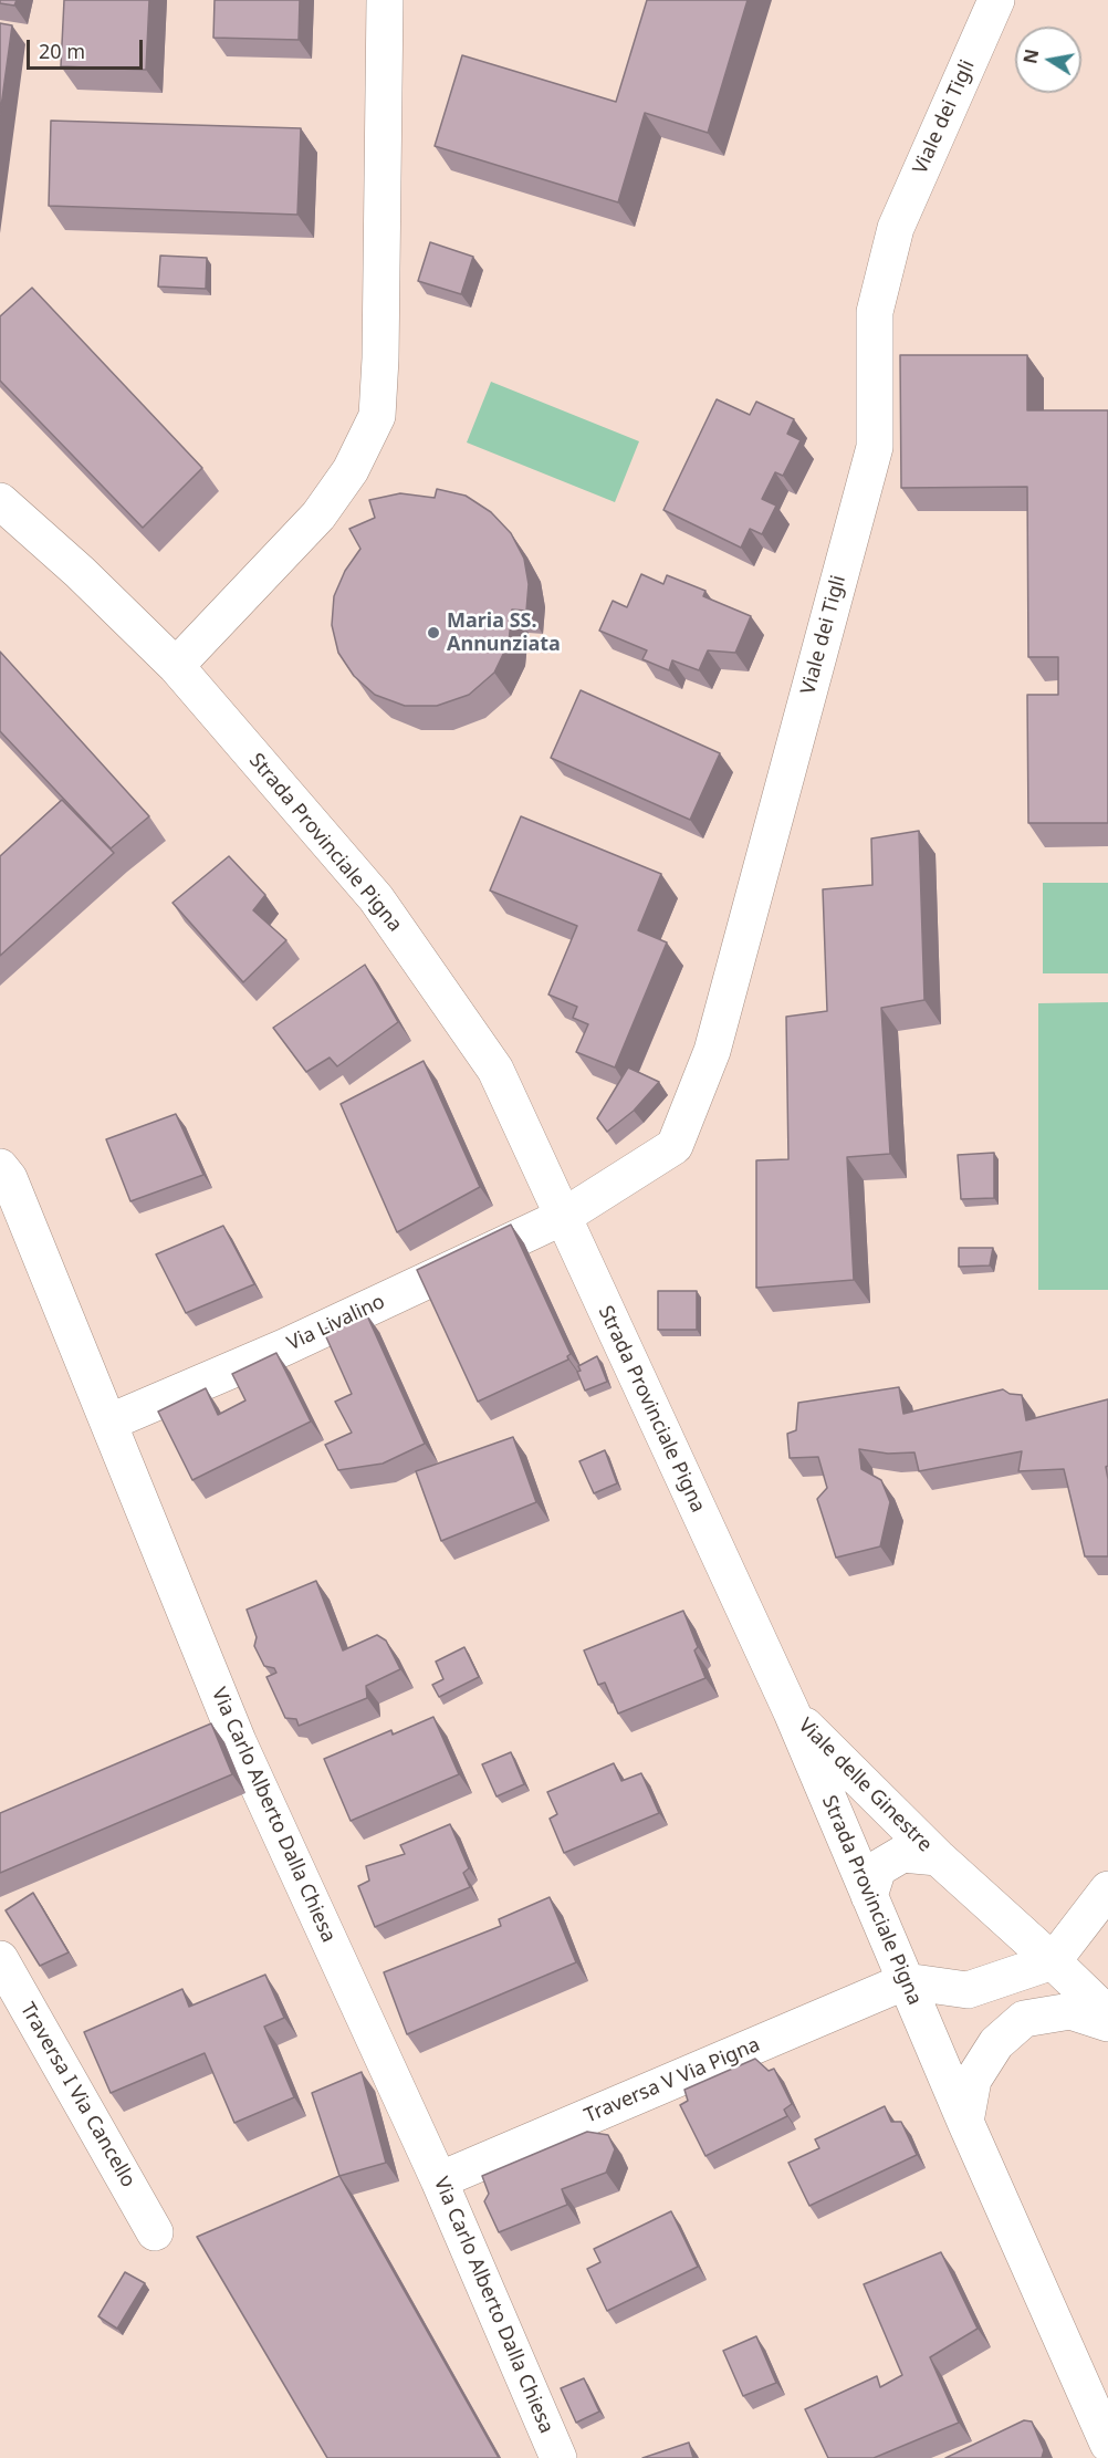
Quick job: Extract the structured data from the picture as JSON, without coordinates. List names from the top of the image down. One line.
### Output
{"streets":{"street":["Viale dei Tigli","Strada Provinciale Pigna","Via Livalino","Viale delle Ginestre","Via Carlo Alberto Dalla Chiesa","Traversa V Via Pigna","Traversa I Via Cancello"]},"crossings":[["Viale dei Tigli","Strada Provinciale Pigna"],["Viale dei Tigli","Via Livalino"],["Strada Provinciale Pigna","Via Livalino"],["Strada Provinciale Pigna","Viale delle Ginestre"],["Strada Provinciale Pigna","Traversa V Via Pigna"],["Via Livalino","Via Carlo Alberto Dalla Chiesa"],["Via Carlo Alberto Dalla Chiesa","Traversa V Via Pigna"]],"places":["Maria SS. Annunziata"],"scale_bar":"20 m","north":"left"}
